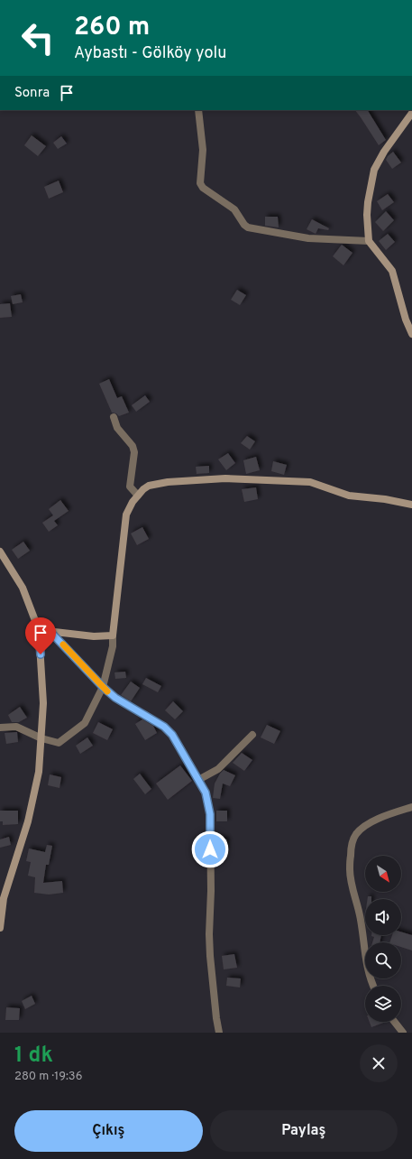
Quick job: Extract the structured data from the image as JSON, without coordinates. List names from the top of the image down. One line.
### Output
{"north":"bottom right","page":{"turn":["260 m","Aybastı - Gölköy yolu"],"then":"Sonra","heading":["1 dk","280 m · 19:36"],"buttons":["Çıkış","Paylaş"]}}
